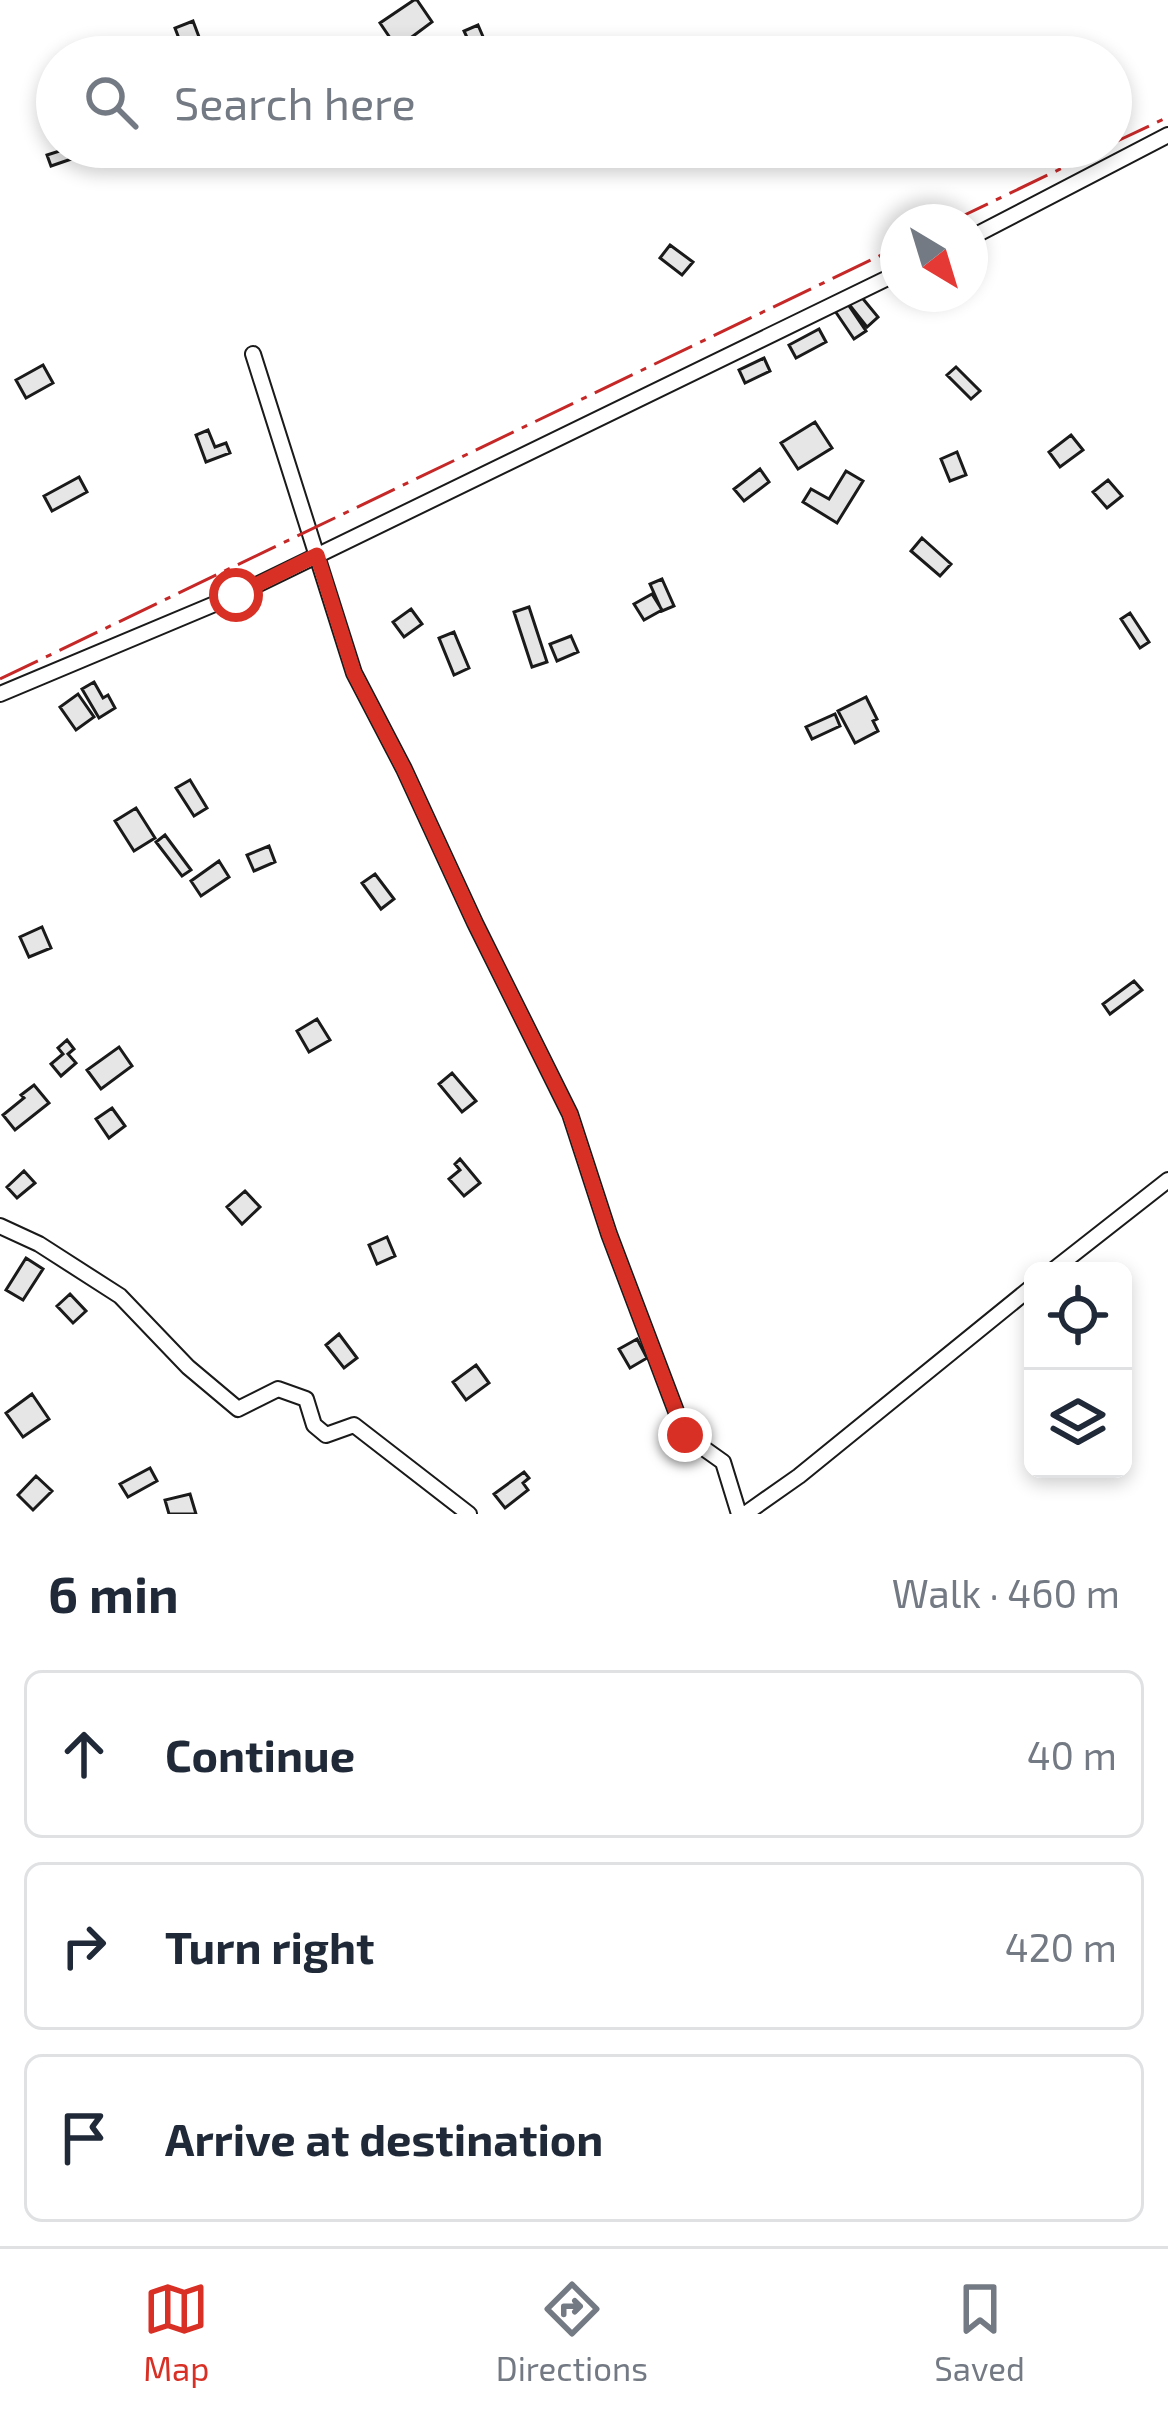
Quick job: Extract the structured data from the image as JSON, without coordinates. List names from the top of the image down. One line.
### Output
{"north":"bottom right","page":{"search":"Search here","heading":["6 min","Walk · 460 m"],"list":[["Continue","40 m"],["Turn right","420 m"],"Arrive at destination"],"nav":["Map","Directions","Saved"]}}
